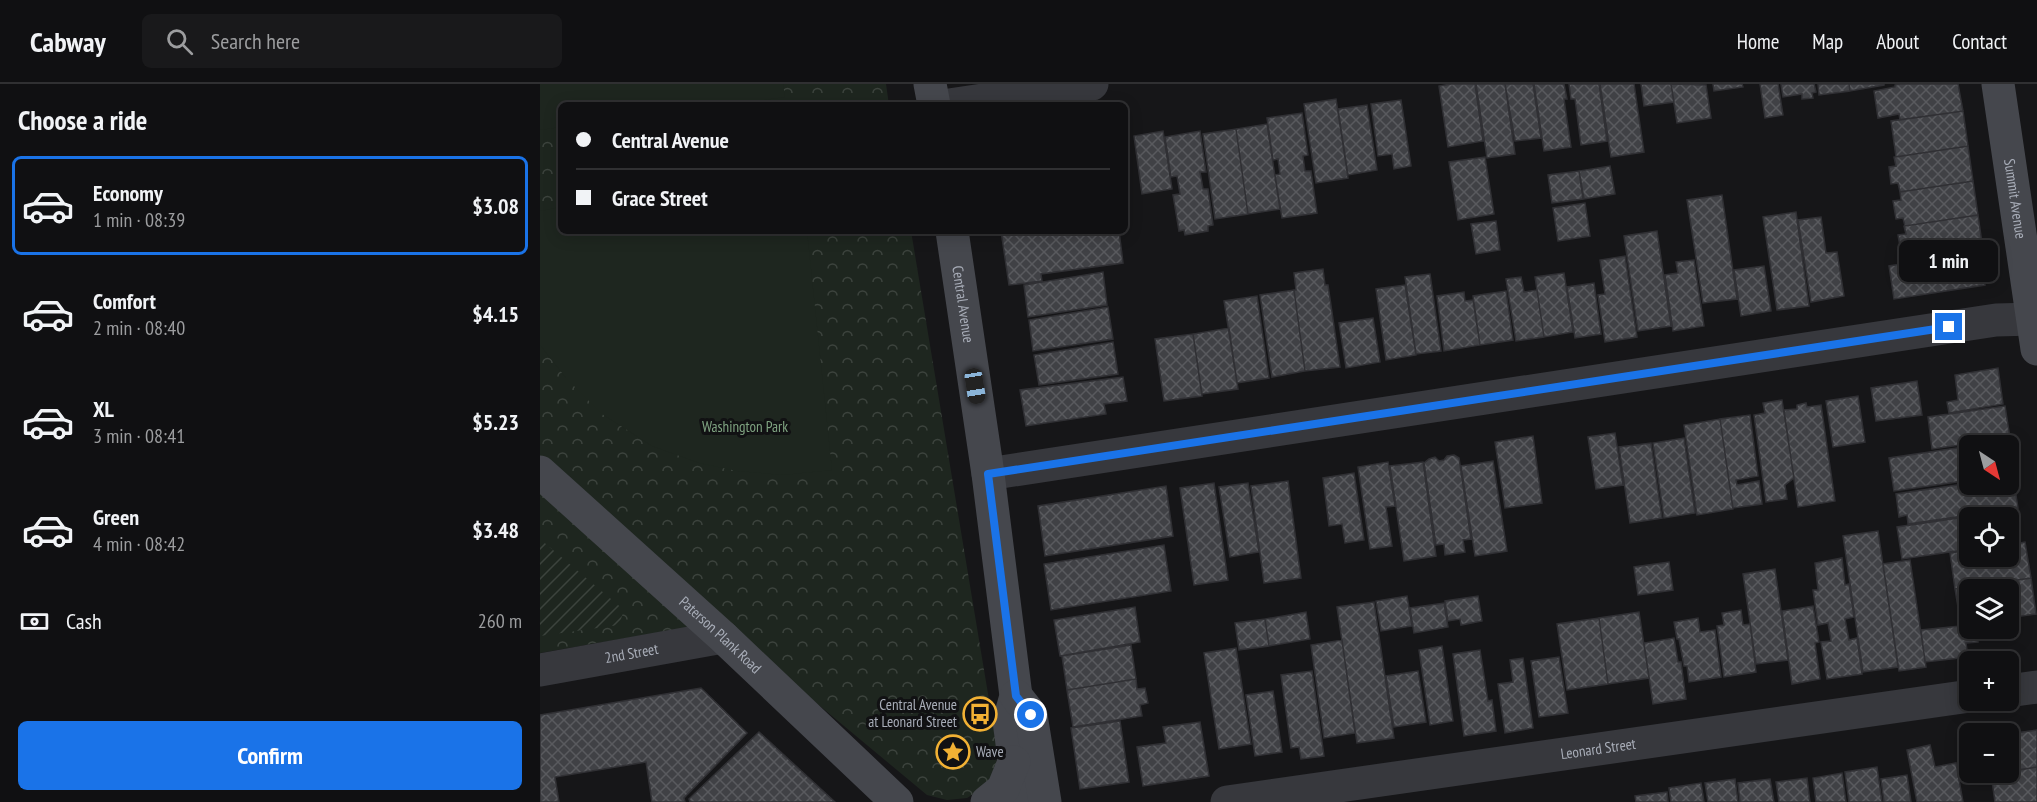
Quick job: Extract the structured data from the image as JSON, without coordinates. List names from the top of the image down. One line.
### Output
{"streets":{"main road":["Summit Avenue","Central Avenue","Paterson Plank Road"],"street":["2nd Street","Leonard Street"]},"crossings":[["Paterson Plank Road","2nd Street"]],"parks":["Washington Park"],"places":{"bus stop":["Central Avenue at Leonard Street"],"place":["Wave"]},"north":"bottom right","page":{"header":"Cabway","search":"Search here","nav":["Home","Map","About","Contact"],"heading":"Choose a ride","banner":["Central Avenue","Grace Street"],"list":[{"name":"Economy","note":"1 min · 08:39","value":"$3.08"},{"name":"Comfort","note":"2 min · 08:40","value":"$4.15"},{"name":"XL","note":"3 min · 08:41","value":"$5.23"},{"name":"Green","note":"4 min · 08:42","value":"$3.48"}],"bubble":"1 min","map_buttons":["+","−"],"pay":["Cash","260 m"],"buttons":"Confirm"}}
